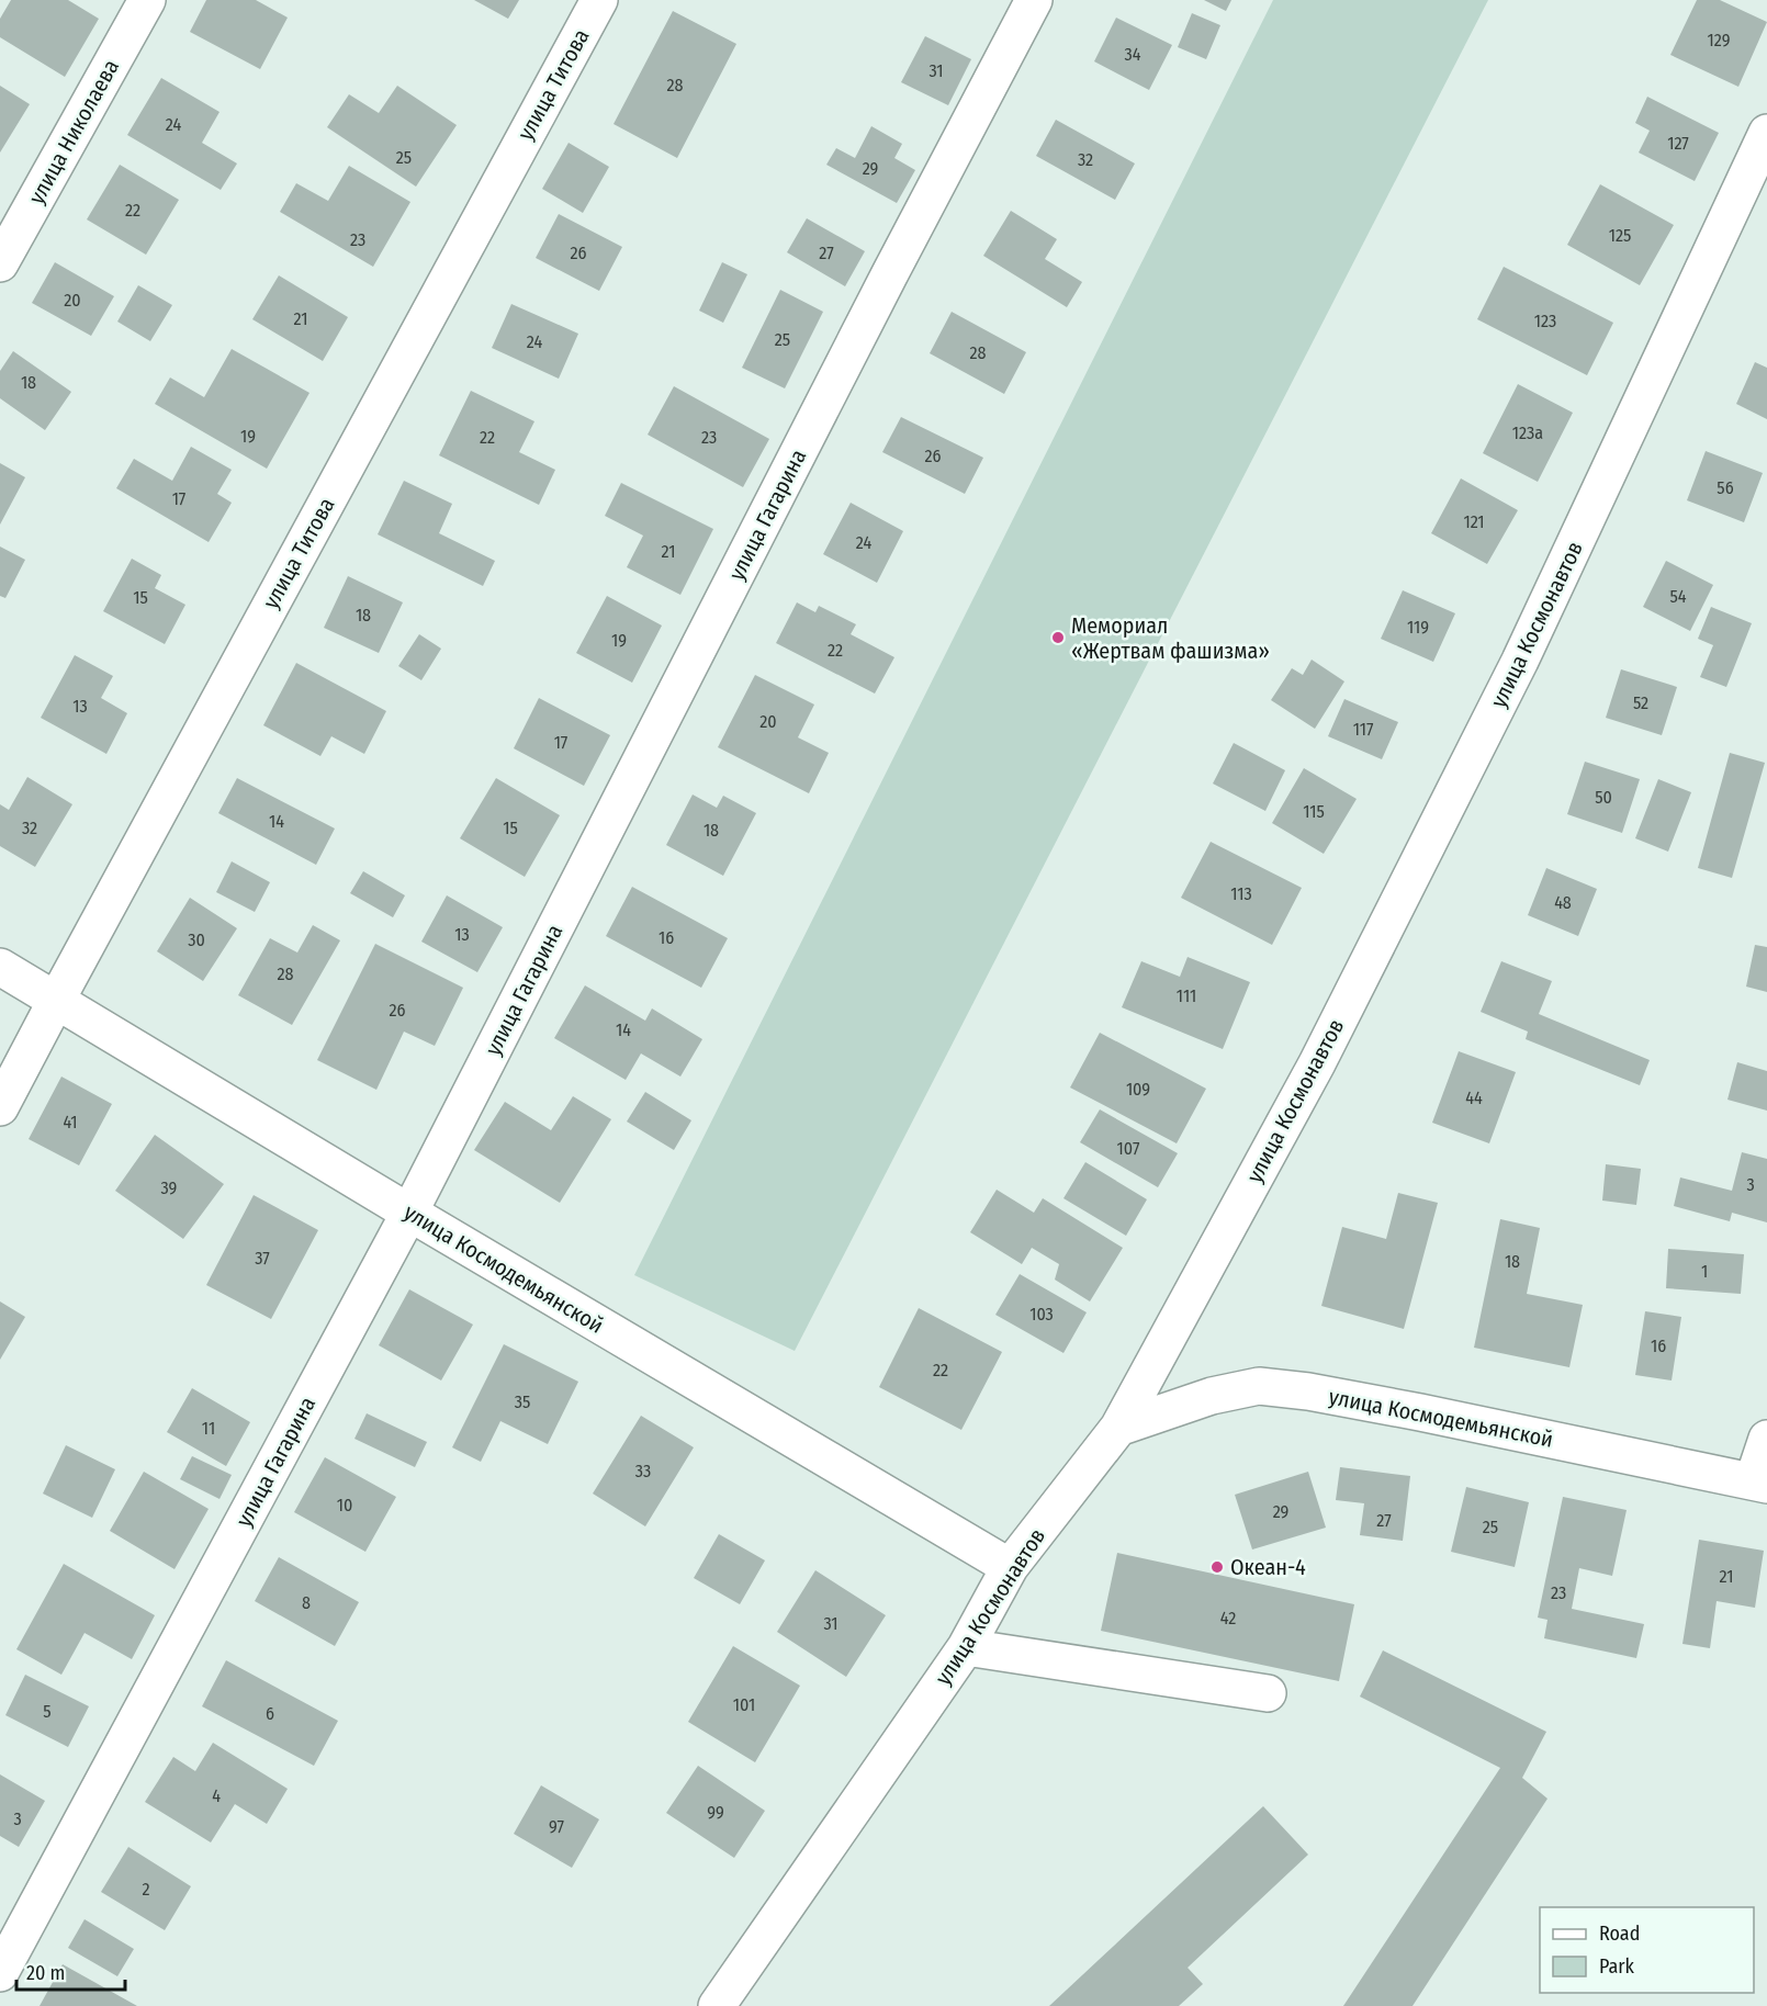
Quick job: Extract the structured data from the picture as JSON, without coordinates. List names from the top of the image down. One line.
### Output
{"streets":{"street":["улица Титова","улица Николаева","улица Гагарина","улица Космонавтов","улица Космодемьянской"]},"crossings":[["улица Титова","улица Космодемьянской"],["улица Гагарина","улица Космодемьянской"],["улица Космонавтов","улица Космодемьянской"]],"places":["Мемориал «Жертвам фашизма»","Океан-4"],"house_numbers":["129","34","31","28","24","127","25","32","29","22","125","23","26","27","20","21","123","25","24","28","18","123a","19","22","23","26","56","17","121","24","21","54","15","18","119","19","22","52","13","20","117","17","50","115","14","32","15","18","113","48","13","16","30","28","111","26","14","109","44","41","107","3","39","37","18","1","103","16","22","35","11","33","10","29","27","25","21","23","8","42","31","101","5","6","4","99","3","97","2"],"legend":["Road","Park"],"scale_bar":"20 m"}
